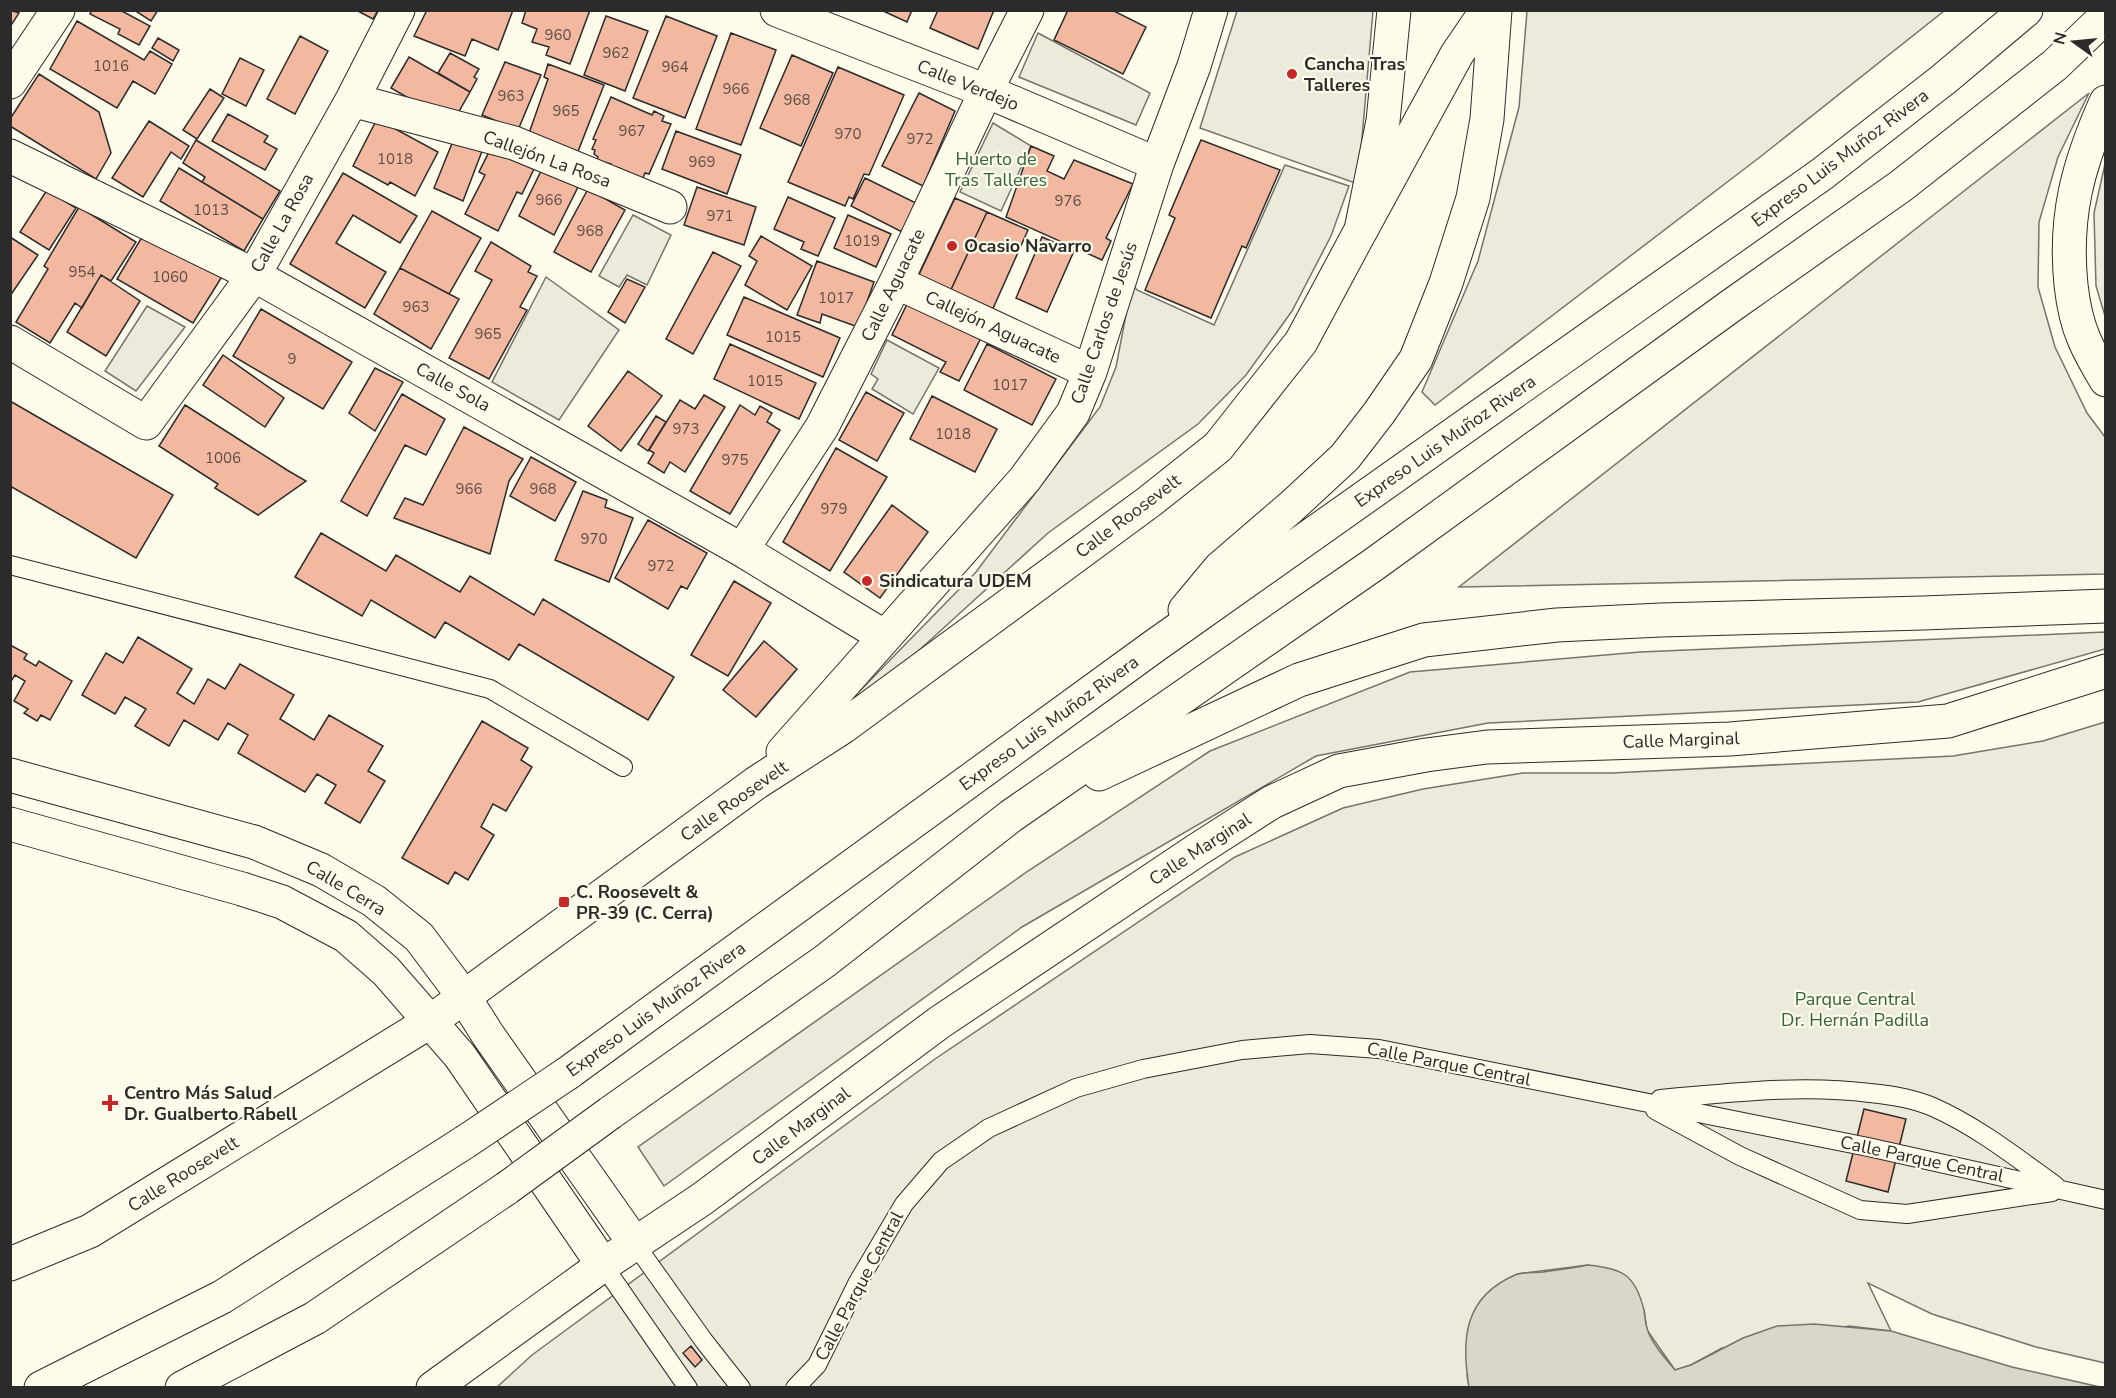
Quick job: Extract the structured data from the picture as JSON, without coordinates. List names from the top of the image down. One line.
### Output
{"streets":{"main road":["Calle Verdejo","Expreso Luis Muñoz Rivera","Callejón La Rosa","Calle La Rosa","Calle Aguacate","Calle Carlos de Jesús","Callejón Aguacate","Calle Sola","Calle Roosevelt","Calle Marginal","Calle Cerra"],"lane":["Calle Parque Central"]},"crossings":[["Calle Verdejo","Calle Aguacate"],["Calle Verdejo","Calle Carlos de Jesús"],["Callejón La Rosa","Calle La Rosa"],["Calle La Rosa","Calle Sola"],["Calle Aguacate","Callejón Aguacate"],["Calle Aguacate","Calle Sola"],["Calle Carlos de Jesús","Callejón Aguacate"],["Calle Carlos de Jesús","Calle Sola"],["Calle Carlos de Jesús","Calle Roosevelt"],["Calle Roosevelt","Calle Cerra"],["Calle Marginal","Calle Cerra"]],"parks":["Huerto de Tras Talleres","Parque Central Dr. Hernán Padilla"],"places":{"other":["Cancha Tras Talleres","Ocasio Navarro","Sindicatura UDEM"],"transit":["C. Roosevelt & PR-39 (C. Cerra)"],"health":["Centro Más Salud Dr. Gualberto Rabell"]},"house_numbers":["960","962","1016","964","966","963","968","965","967","970","972","1018","969","966","976","1013","971","968","1019","954","1060","1017","963","965","1015","9","1015","1017","973","1018","1006","975","966","968","979","970","972"],"north":"left"}
